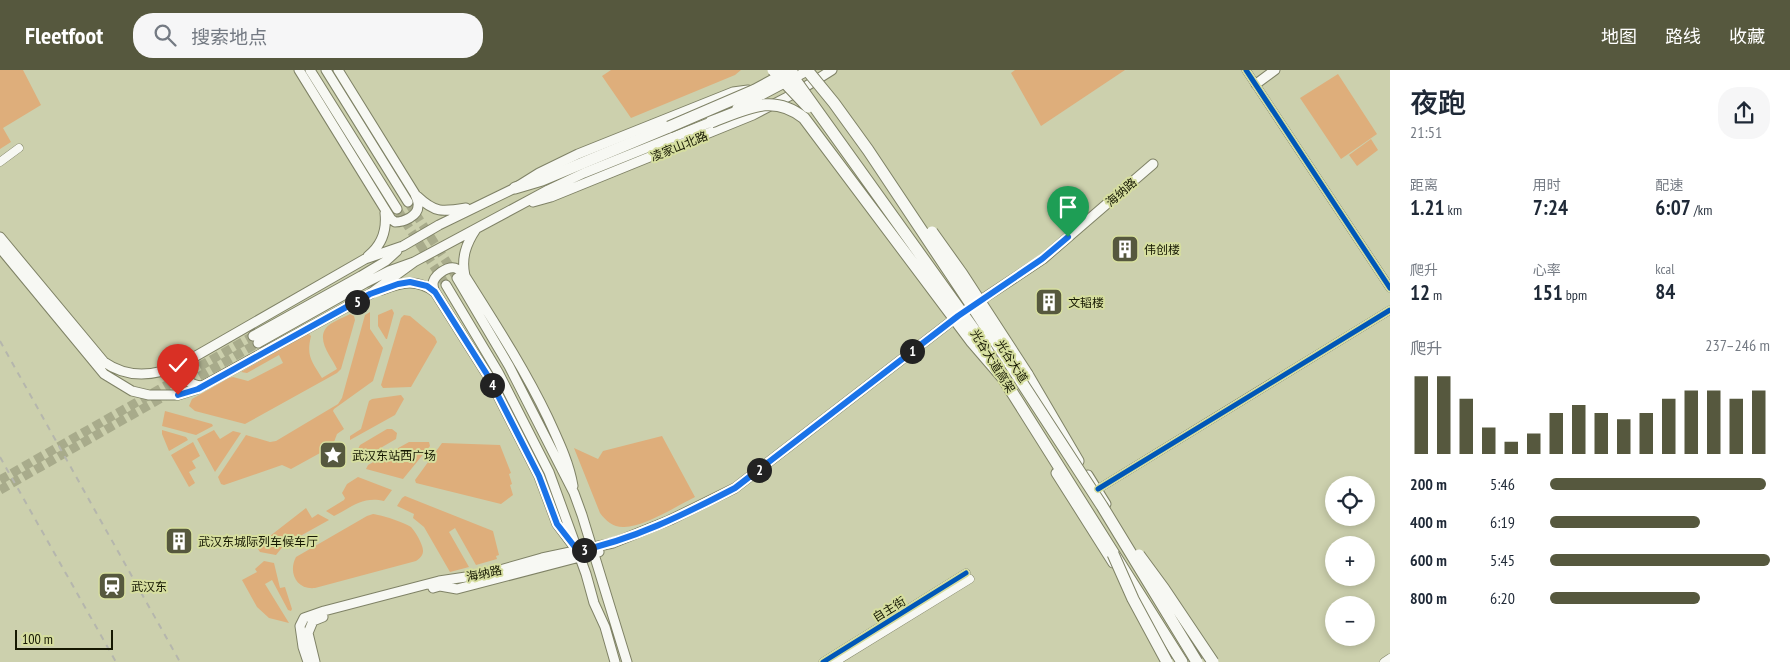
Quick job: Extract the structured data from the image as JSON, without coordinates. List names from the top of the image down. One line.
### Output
{"streets":{"highway":["光谷大道高架"],"main road":["凌家山北路","海纳路","光谷大道"],"street":["自主街"]},"crossings":[["凌家山北路","光谷大道"],["海纳路","光谷大道"],["光谷大道高架","光谷大道"]],"places":{"building":["伟创楼","文韬楼","武汉东城际列车候车厅"],"place":["武汉东站西广场"],"station":["武汉东"]},"scale_bar":"100 m","page":{"header":"Fleetfoot","search":"搜索地点","nav":["地图","路线","收藏"],"heading":["夜跑","21:51"],"stats":[["距离","1.21 km"],["用时","7:24"],["配速","6:07 /km"],["爬升","12 m"],["心率","151 bpm"],["kcal","84"]],"pins":["5","1","4","2","3"],"chart":["爬升","237–246 m"],"list":[{"name":"200 m","note":"5:46"},{"name":"400 m","note":"6:19"},{"name":"600 m","note":"5:45"},{"name":"800 m","note":"6:20"}],"map_buttons":["+","−"],"scale":"100 m"}}
